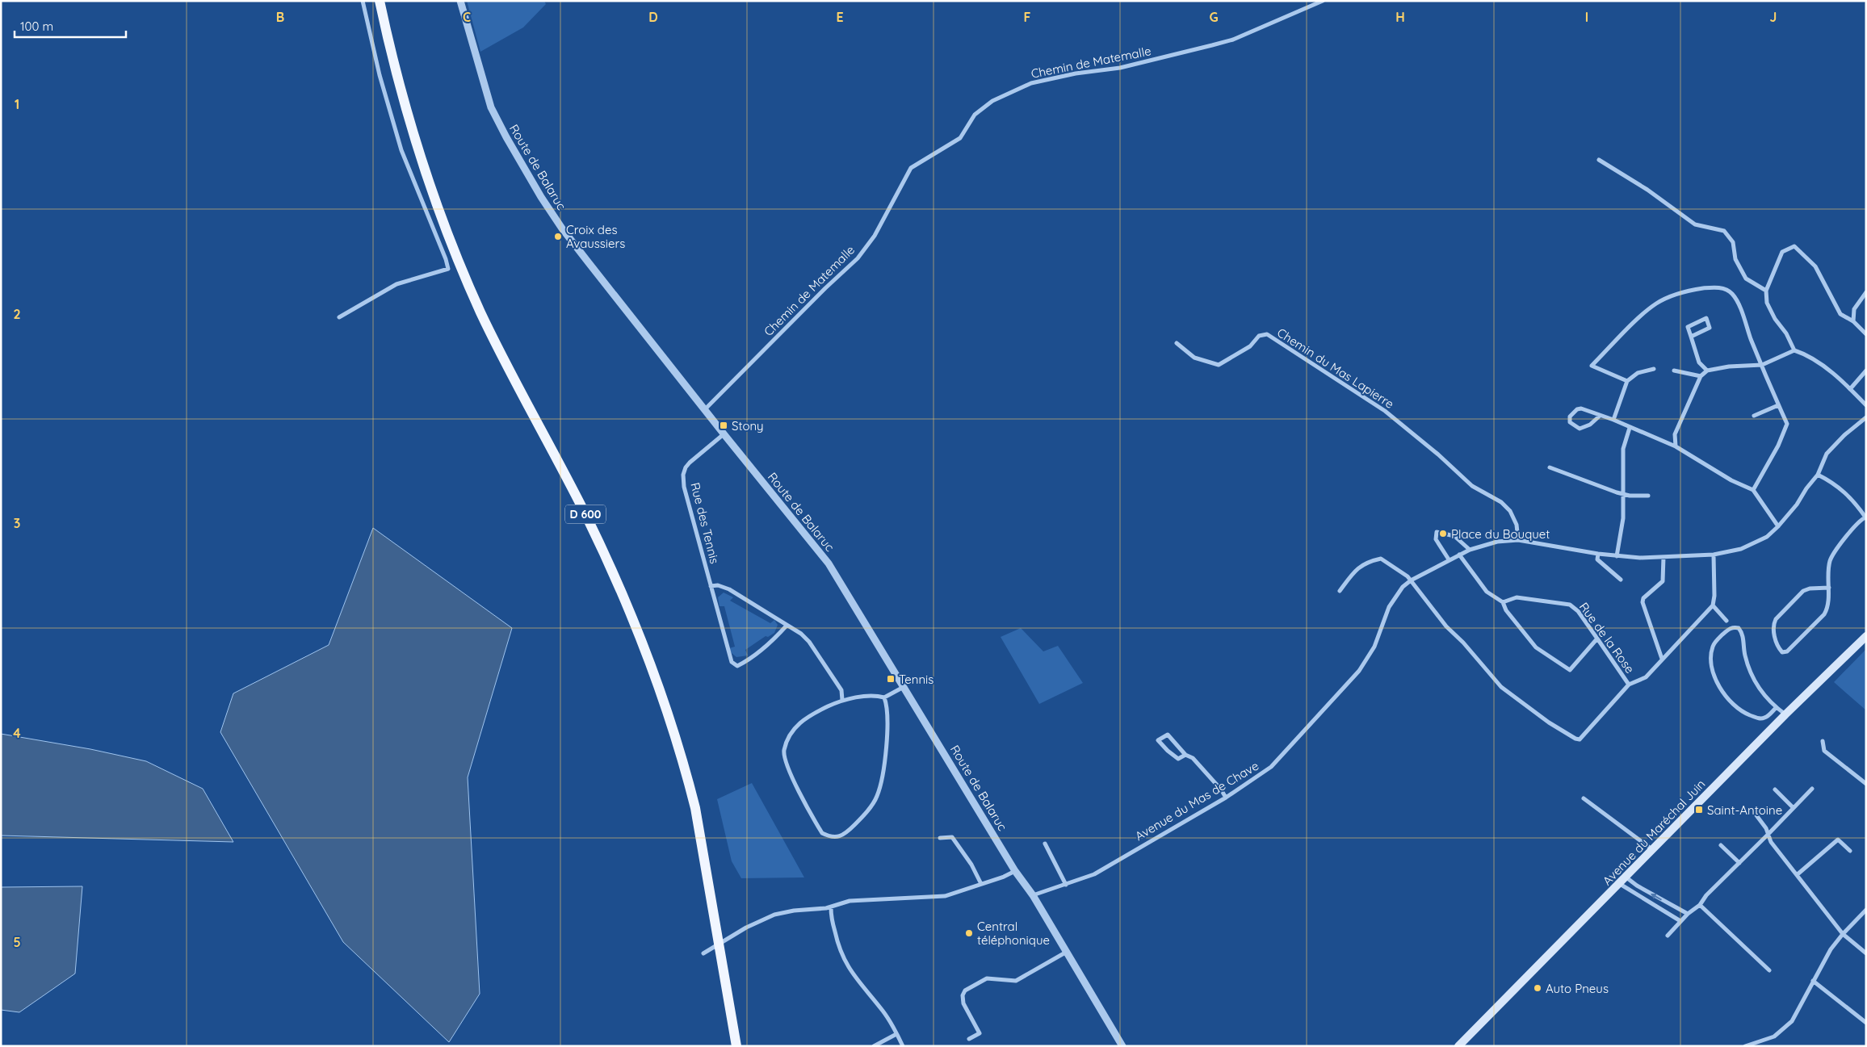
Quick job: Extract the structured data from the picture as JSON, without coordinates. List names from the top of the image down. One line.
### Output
{"streets":{"main road":["D 600","Avenue du Maréchal Juin"],"street":["Chemin de Matemalle","Route de Balaruc","Chemin du Mas Lapierre","Rue des Tennis","Rue de la Rose","Avenue du Mas de Chave"]},"crossings":[["Chemin de Matemalle","Route de Balaruc"],["Route de Balaruc","Rue des Tennis"],["Route de Balaruc","Avenue du Mas de Chave"],["Chemin du Mas Lapierre","Avenue du Mas de Chave"],["Rue de la Rose","Avenue du Mas de Chave"]],"places":{"other":["Croix des Avaussiers","Place du Bouquet","Central téléphonique","Auto Pneus"],"transit":["Stony","Tennis","Saint-Antoine"]},"scale_bar":"100 m","grid":{"columns":["B","C","D","E","F","G","H","I","J"],"rows":["1","2","3","4","5"]}}
